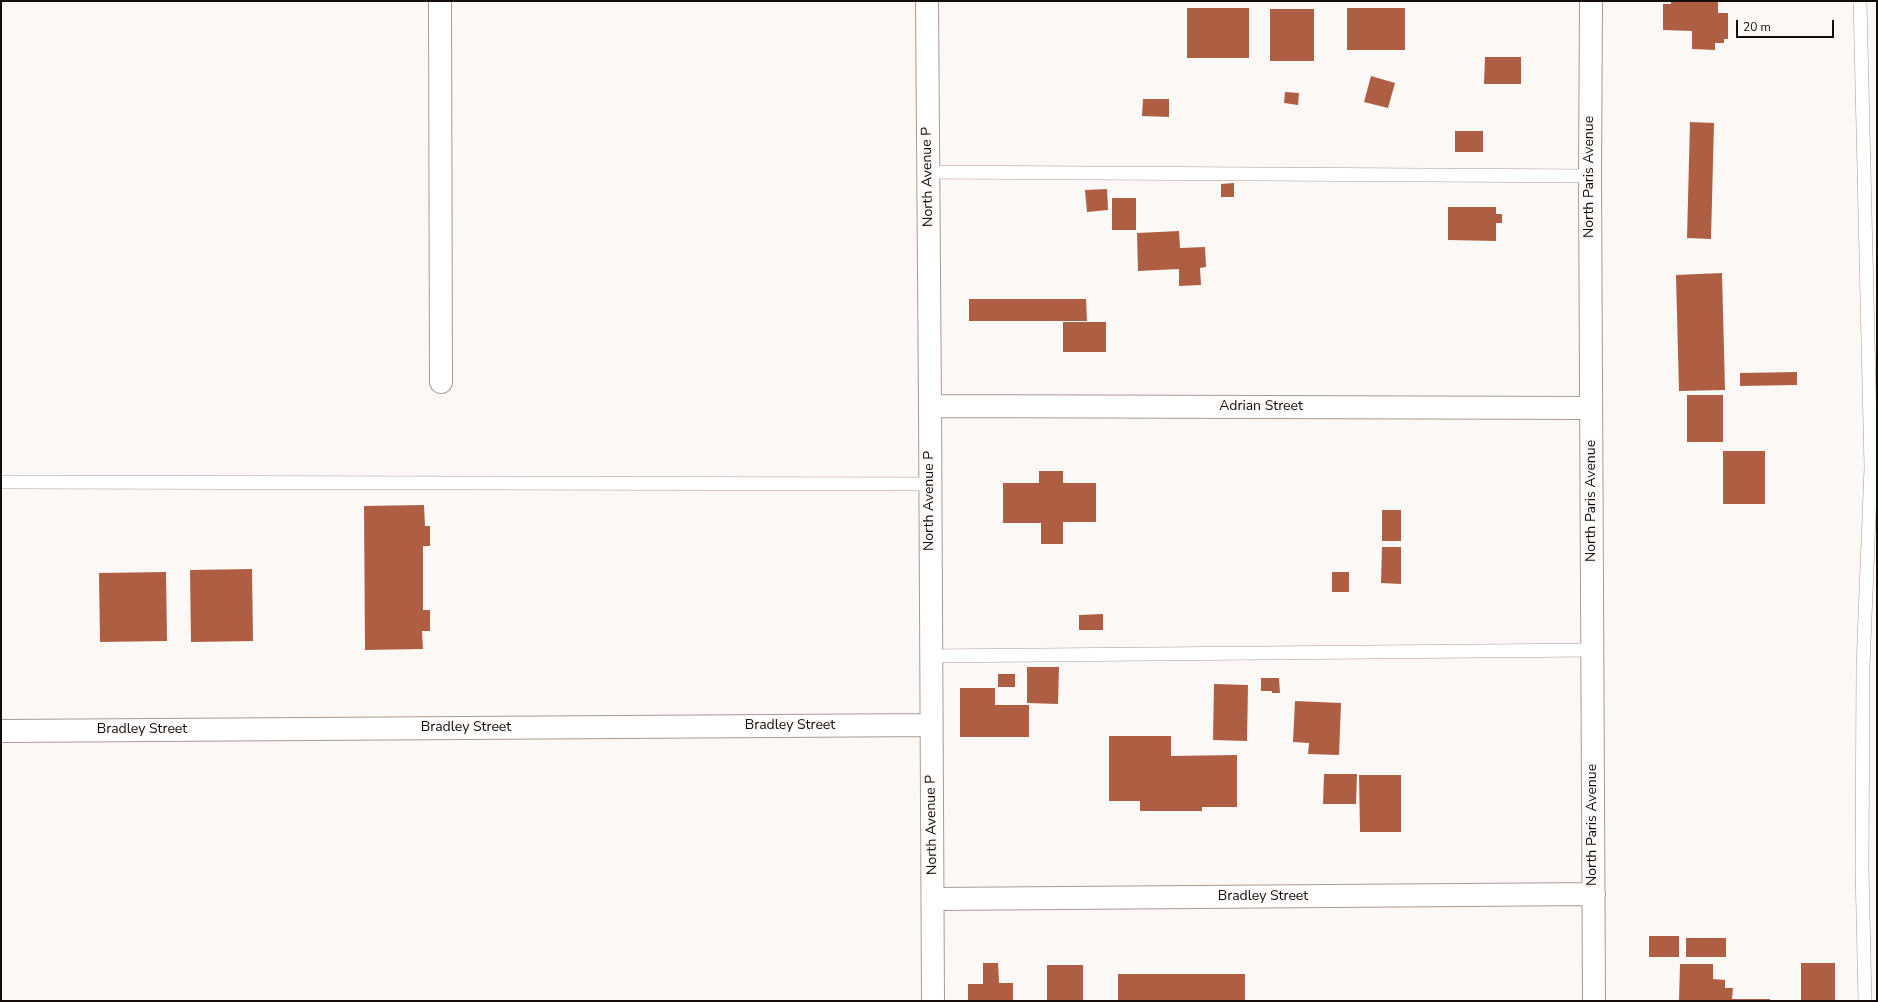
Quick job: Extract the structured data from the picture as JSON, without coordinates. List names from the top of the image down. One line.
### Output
{"streets":{"street":["North Avenue P","North Paris Avenue","Adrian Street","Bradley Street"]},"crossings":[["North Avenue P","Adrian Street"],["North Avenue P","Bradley Street"],["North Paris Avenue","Adrian Street"],["North Paris Avenue","Bradley Street"]],"scale_bar":"20 m"}
